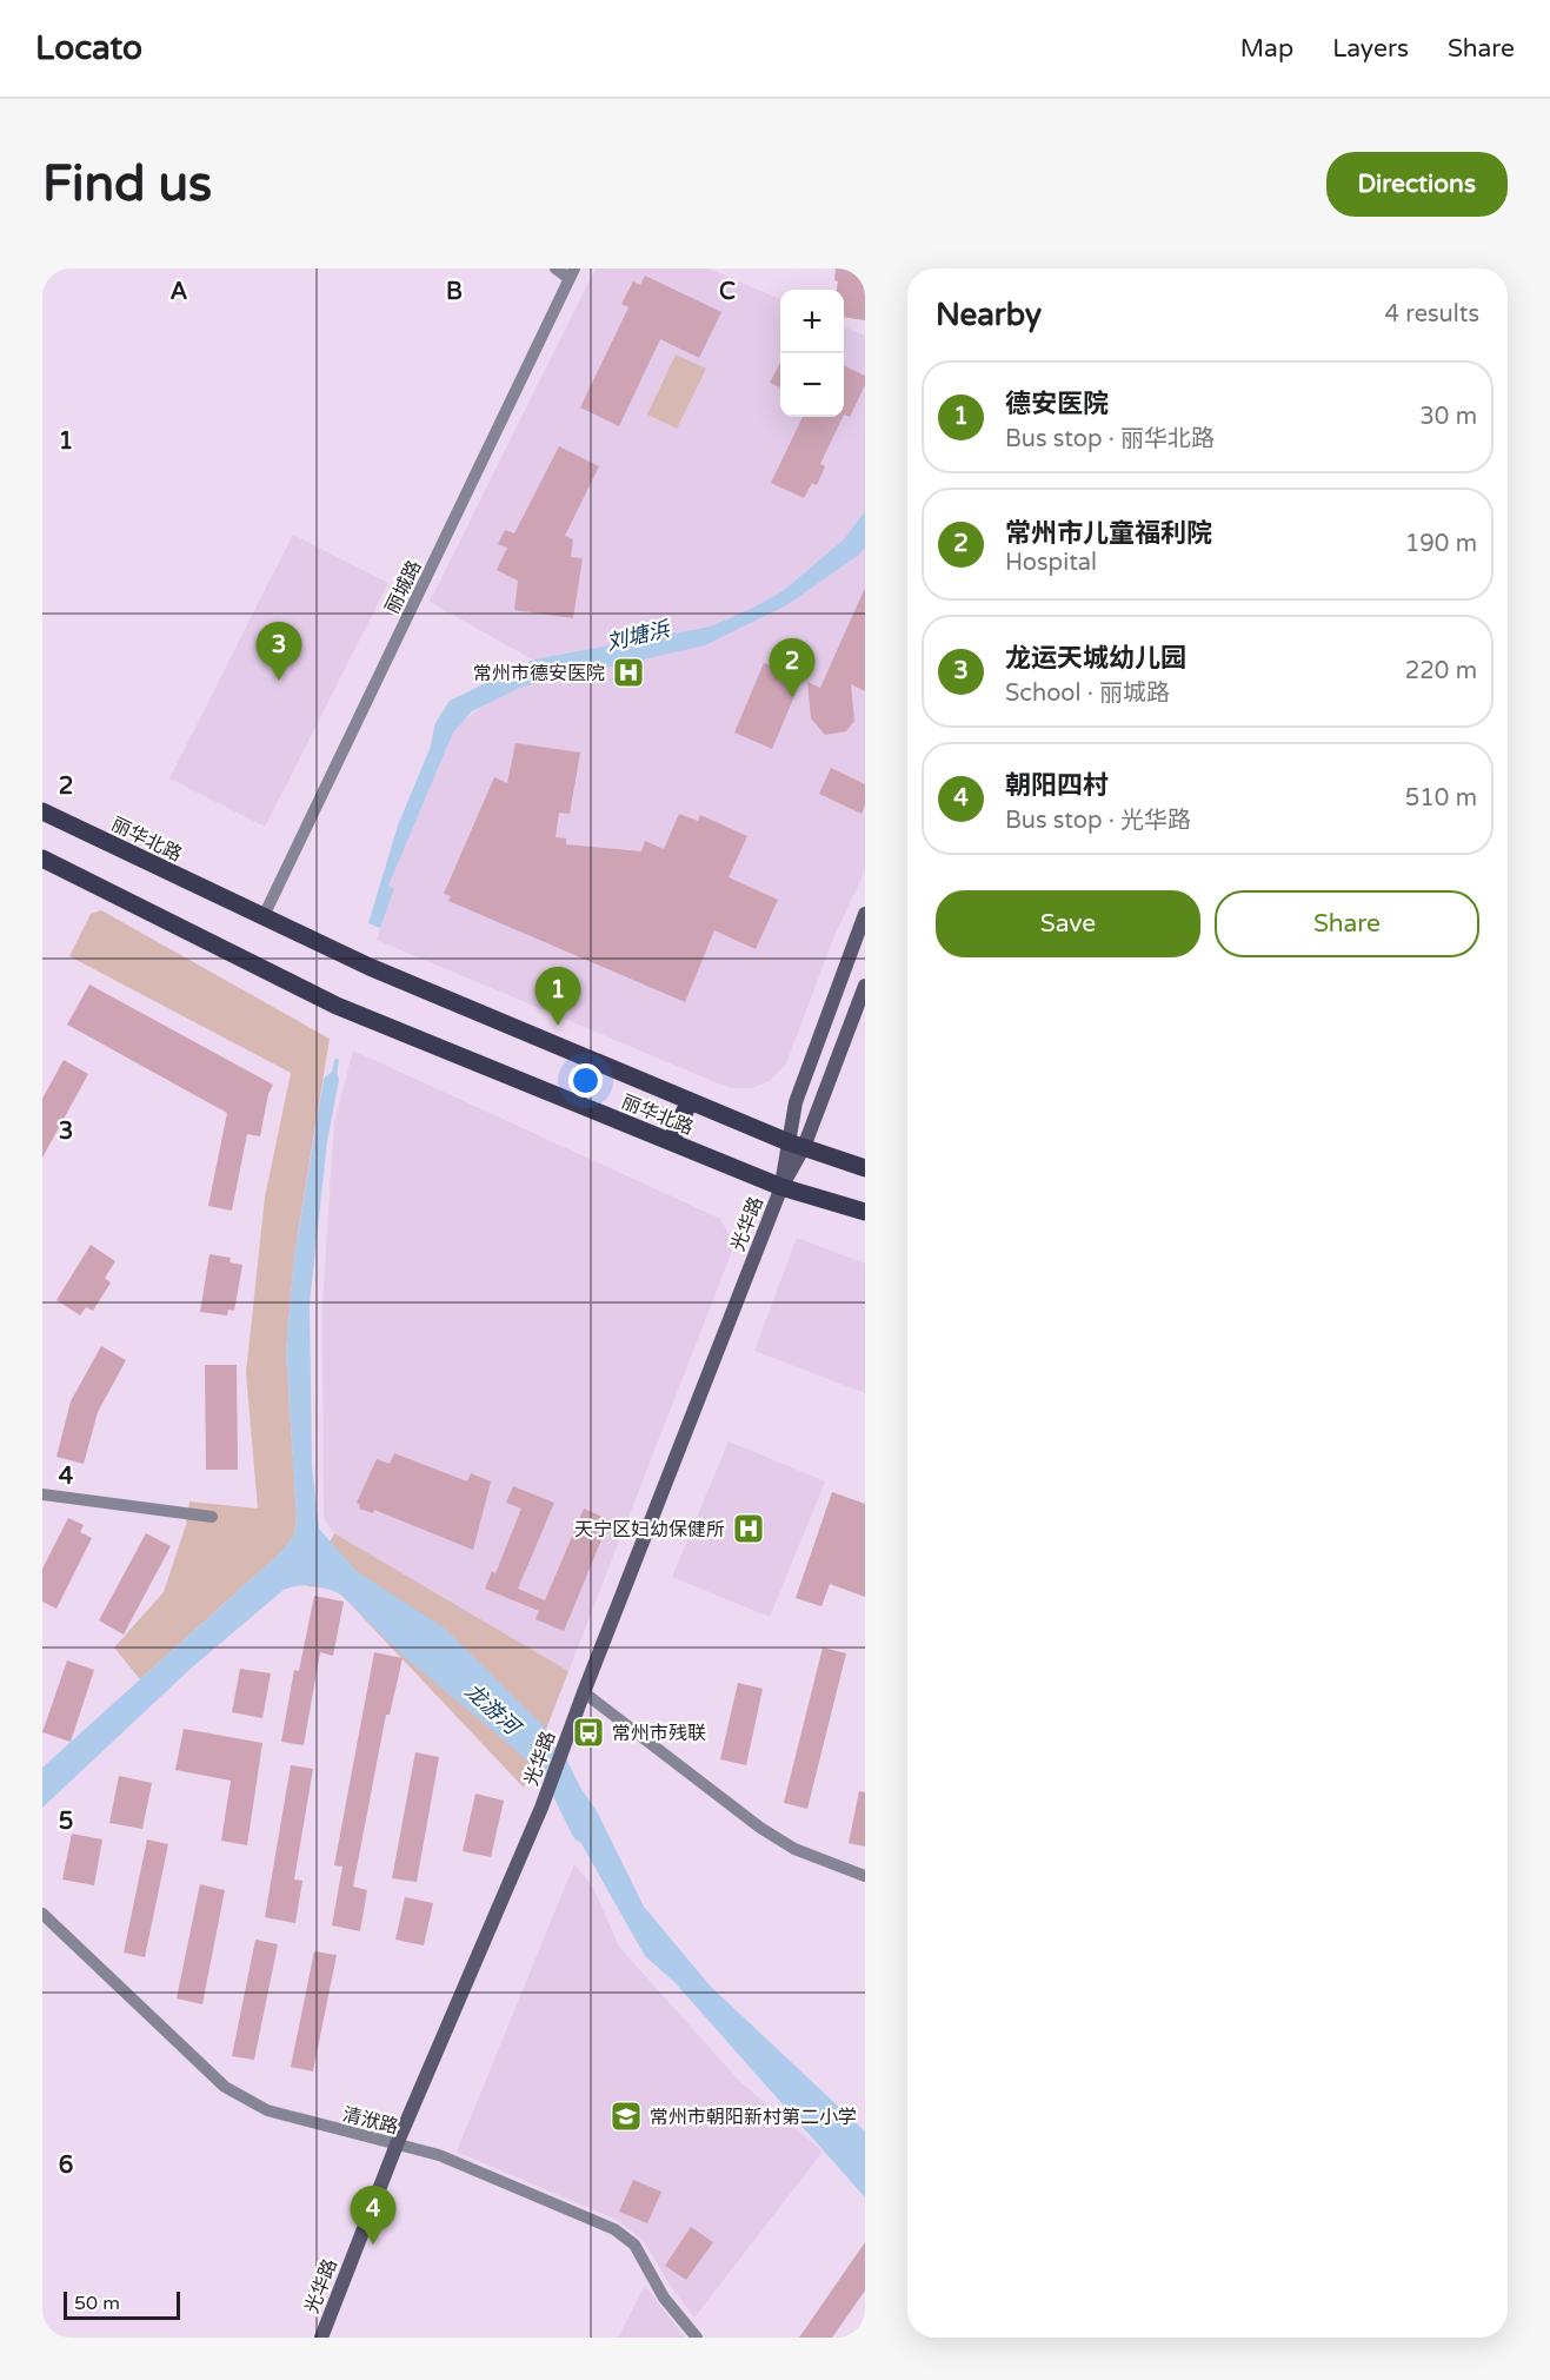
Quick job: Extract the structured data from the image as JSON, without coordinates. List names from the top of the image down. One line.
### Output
{"streets":{"main road":["丽华北路","光华路"],"street":["丽城路","清洑路"]},"crossings":[["丽城路","丽华北路"],["丽华北路","光华路"],["光华路","清洑路"]],"water":["刘塘浜","龙游河"],"places":{"hospital":["常州市德安医院","天宁区妇幼保健所"],"bus stop":["常州市残联"],"school or university":["常州市朝阳新村第二小学"]},"scale_bar":"50 m","page":{"header":"Locato","nav":["Map","Layers","Share"],"buttons":["Directions",["Save","Share"]],"title":"Find us","heading":["Nearby","4 results"],"map_buttons":["+","−"],"list":[{"mark":"1","name":"德安医院","note":"Bus stop · 丽华北路","value":"30 m"},{"mark":"2","name":"常州市儿童福利院","note":"Hospital","value":"190 m"},{"mark":"3","name":"龙运天城幼儿园","note":"School · 丽城路","value":"220 m"},{"mark":"4","name":"朝阳四村","note":"Bus stop · 光华路","value":"510 m"}],"pins":["3","2","1","4"],"scale":"50 m"},"grid":{"columns":["A","B","C"],"rows":["1","2","3","4","5","6"]}}
